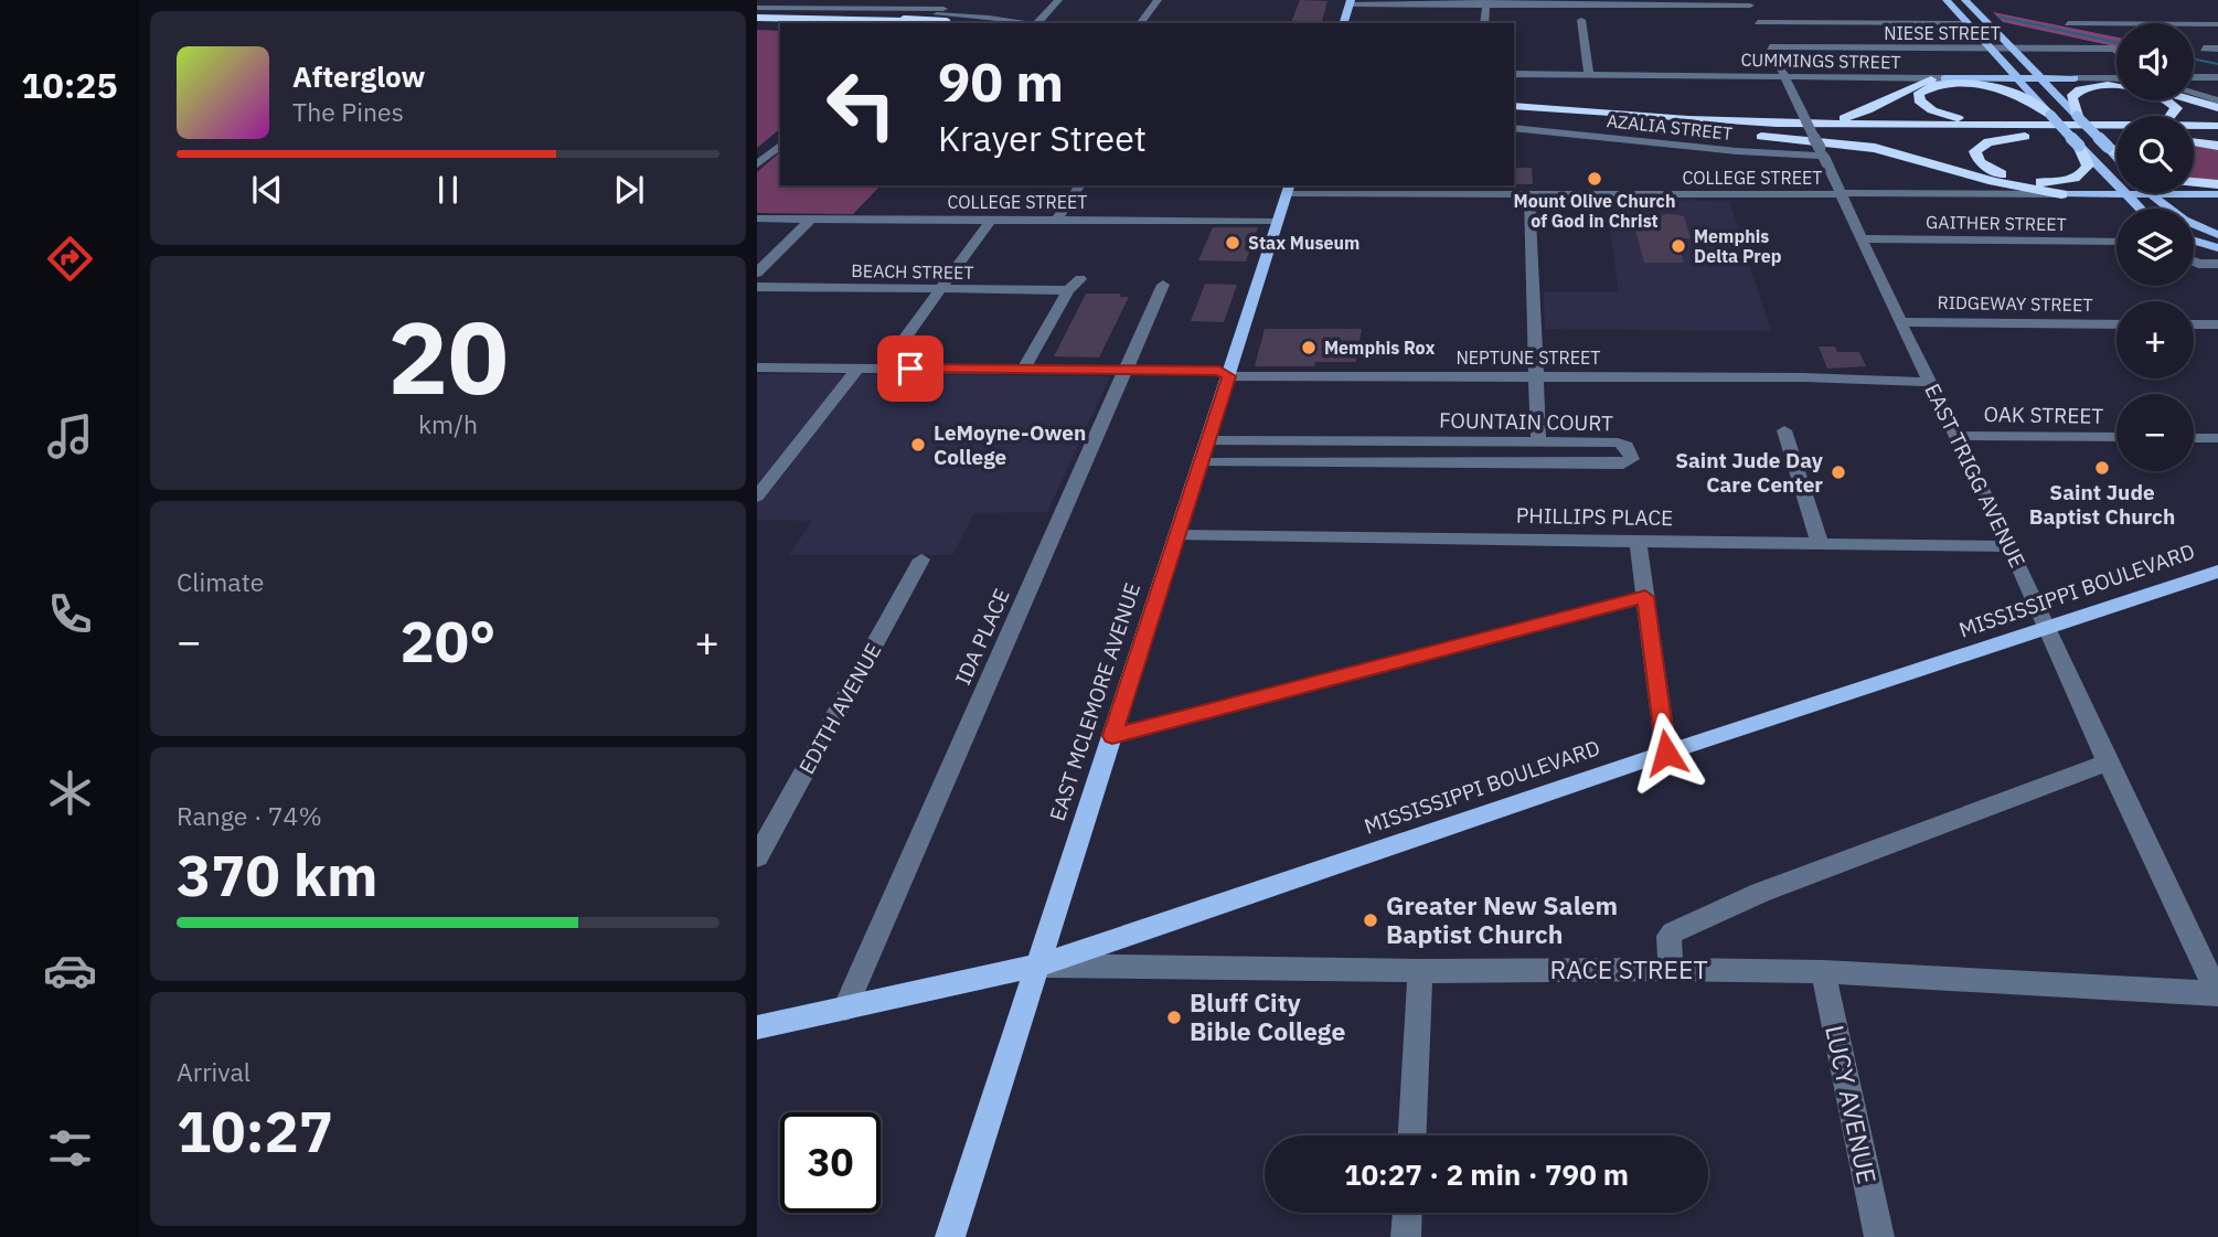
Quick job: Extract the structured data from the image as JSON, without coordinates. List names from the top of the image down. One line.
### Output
{"streets":{"main road":["CUMMINGS STREET","COLLEGE STREET","MISSISSIPPI BOULEVARD","EAST MCLEMORE AVENUE"],"street":["NIESE STREET","AZALIA STREET","GAITHER STREET","BEACH STREET","RIDGEWAY STREET","NEPTUNE STREET","OAK STREET","FOUNTAIN COURT","EAST TRIGG AVENUE","PHILLIPS PLACE","IDA PLACE","EDITH AVENUE","RACE STREET","LUCY AVENUE"]},"crossings":[["NIESE STREET","EAST TRIGG AVENUE"],["CUMMINGS STREET","EAST TRIGG AVENUE"],["AZALIA STREET","EAST TRIGG AVENUE"],["COLLEGE STREET","EAST TRIGG AVENUE"],["COLLEGE STREET","EAST MCLEMORE AVENUE"],["GAITHER STREET","EAST TRIGG AVENUE"],["RIDGEWAY STREET","EAST TRIGG AVENUE"],["NEPTUNE STREET","EAST TRIGG AVENUE"],["NEPTUNE STREET","IDA PLACE"],["NEPTUNE STREET","EAST MCLEMORE AVENUE"],["OAK STREET","EAST TRIGG AVENUE"],["FOUNTAIN COURT","EAST MCLEMORE AVENUE"],["EAST TRIGG AVENUE","PHILLIPS PLACE"],["EAST TRIGG AVENUE","MISSISSIPPI BOULEVARD"],["EAST TRIGG AVENUE","RACE STREET"],["PHILLIPS PLACE","EAST MCLEMORE AVENUE"],["MISSISSIPPI BOULEVARD","IDA PLACE"],["MISSISSIPPI BOULEVARD","EAST MCLEMORE AVENUE"],["MISSISSIPPI BOULEVARD","RACE STREET"],["EAST MCLEMORE AVENUE","RACE STREET"],["RACE STREET","LUCY AVENUE"]],"places":["Mount Olive Church of God in Christ","Stax Museum","Memphis Delta Prep","Memphis Rox","LeMoyne-Owen College","Saint Jude Baptist Church","Saint Jude Day Care Center","Greater New Salem Baptist Church","Bluff City Bible College"],"page":{"tabs":"10:25","map_buttons":["+","−"],"turn":["90 m","Krayer Street"],"song":["Afterglow","The Pines"],"tile":[["20","km/h"],"Climate",["Range · 74%","370 km"],["Arrival","10:27"]],"heat":["−","20°","+"],"limit":"30","trip":"10:27 · 2 min · 790 m"}}
